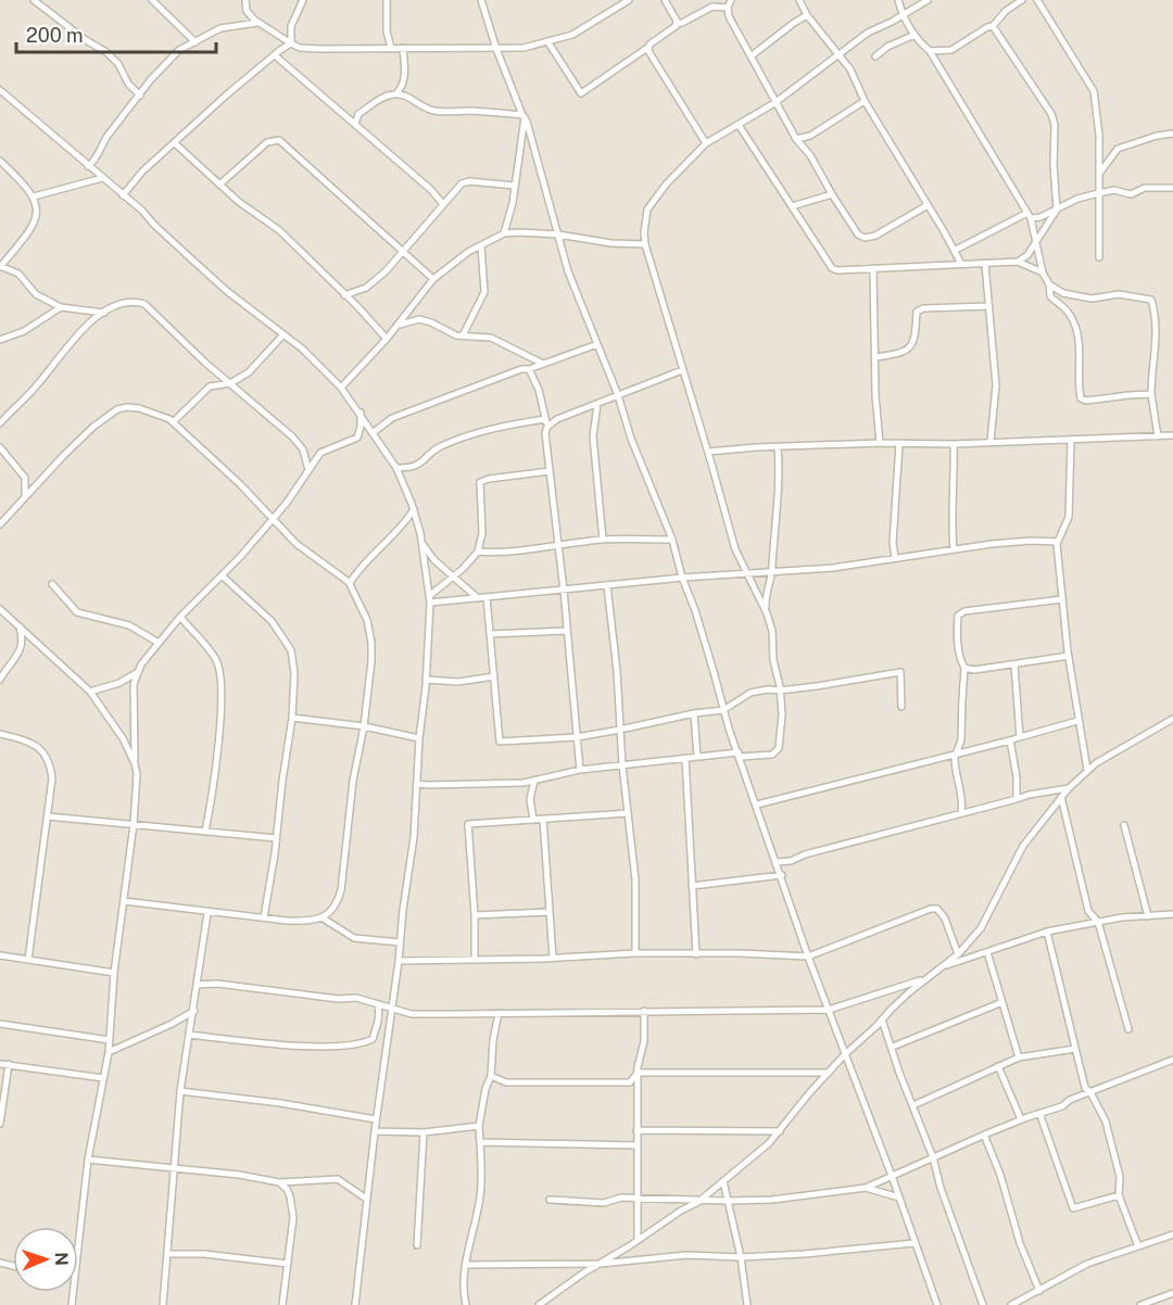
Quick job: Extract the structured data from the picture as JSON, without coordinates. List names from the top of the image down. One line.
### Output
{"scale_bar":"200 m","north":"right"}
